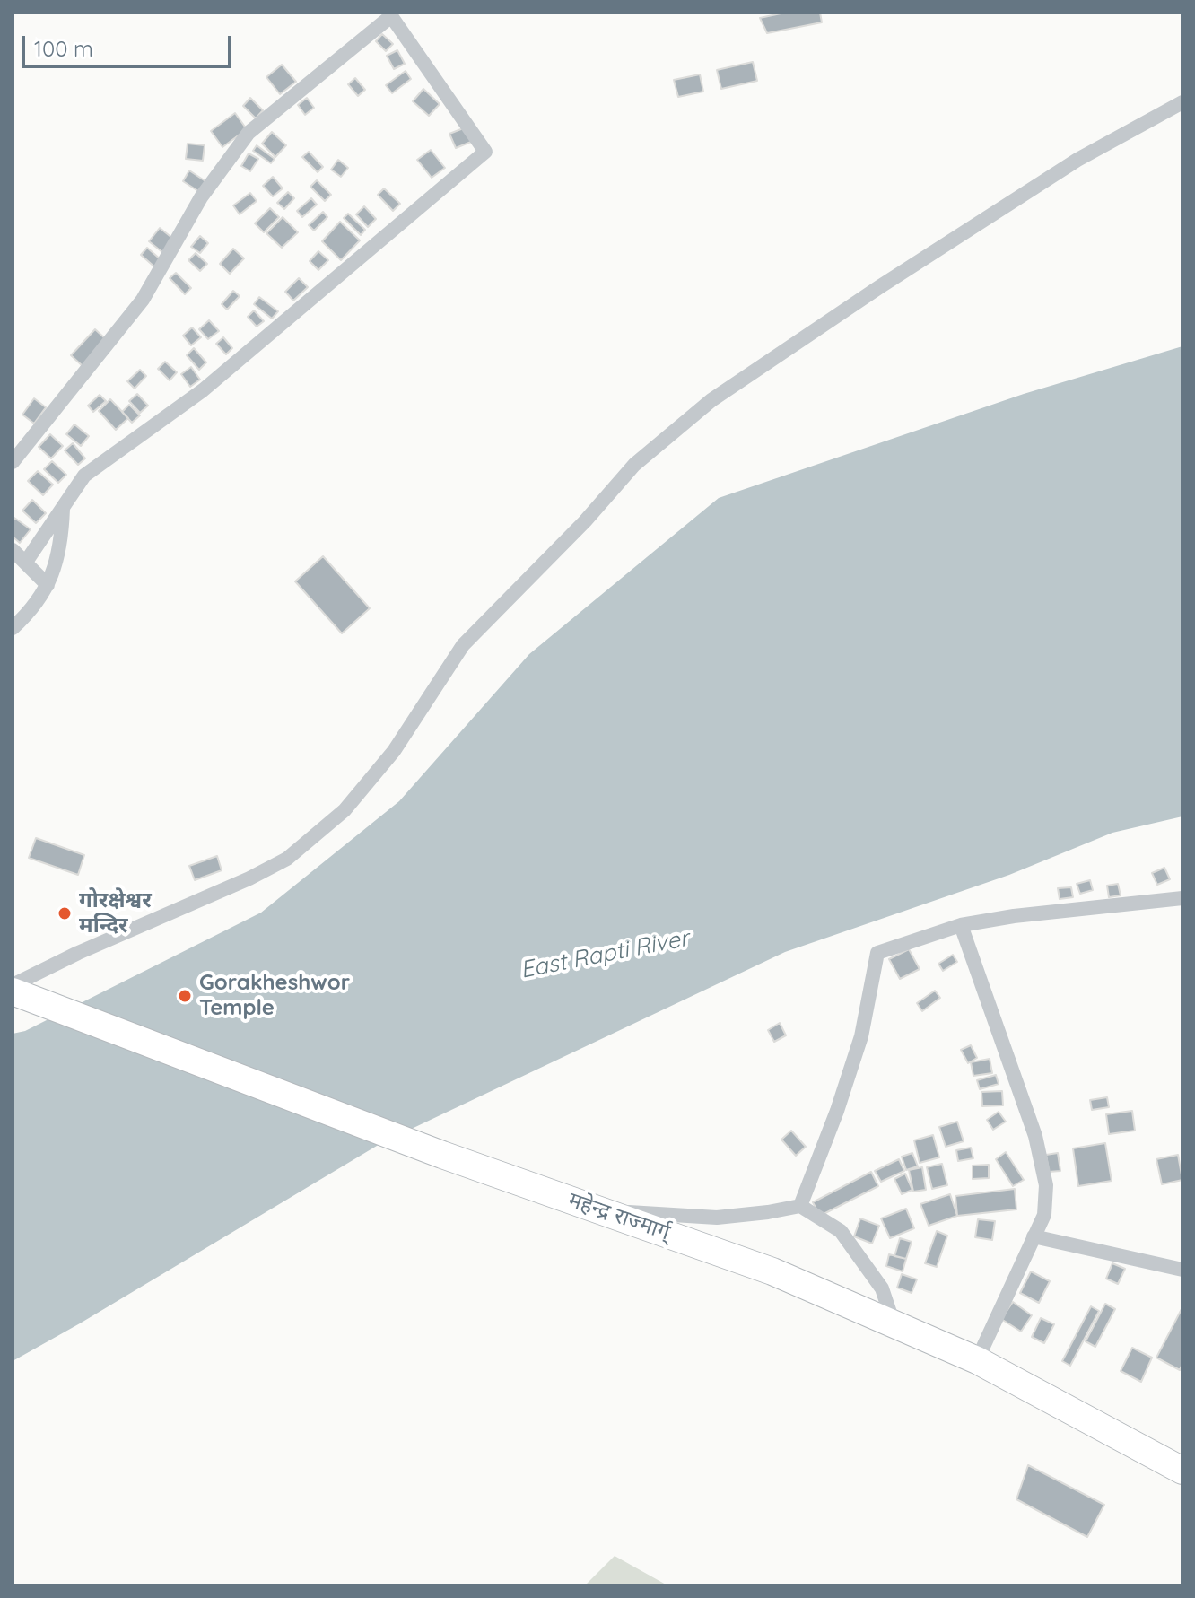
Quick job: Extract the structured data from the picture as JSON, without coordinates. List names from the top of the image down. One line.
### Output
{"streets":{"highway":["महेन्द्र राज्मार्ग्"]},"water":["East Rapti River"],"places":["गोरक्षेश्वर मन्दिर","Gorakheshwor Temple"],"scale_bar":"100 m"}
